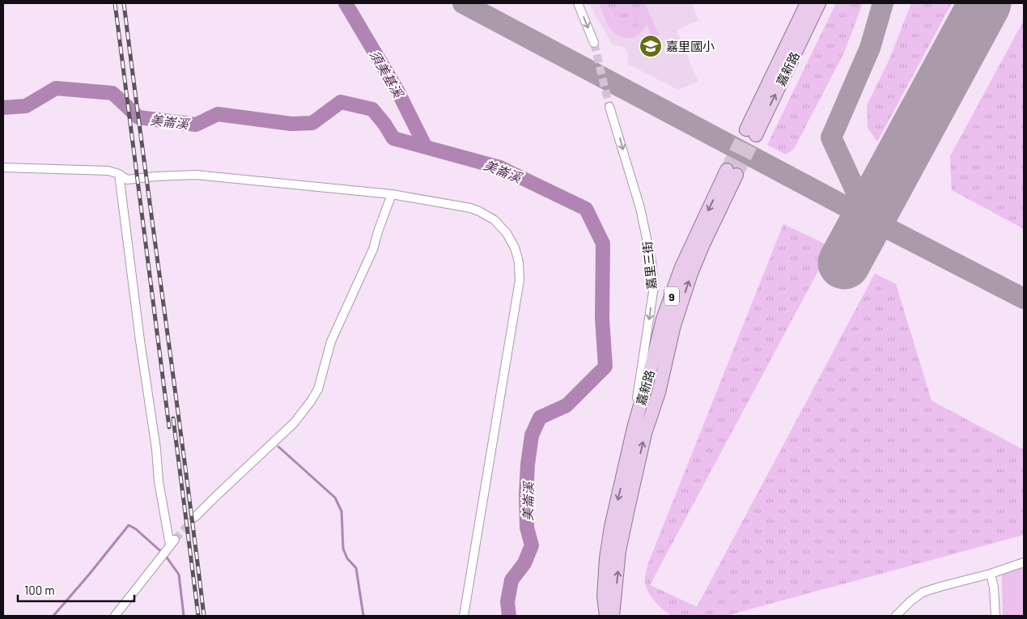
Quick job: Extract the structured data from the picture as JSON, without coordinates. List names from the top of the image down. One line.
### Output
{"streets":{"main road":["嘉新路","9"],"street":["嘉里三街"]},"crossings":[["嘉新路","嘉里三街"]],"one_way":["嘉里三街"],"water":["須美基溪","美崙溪"],"places":{"school or university":["嘉里國小"]},"scale_bar":"100 m"}
